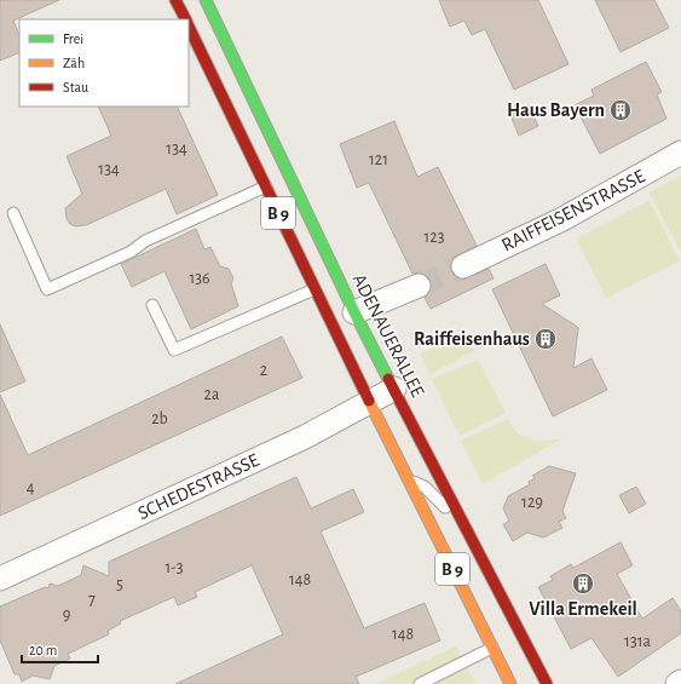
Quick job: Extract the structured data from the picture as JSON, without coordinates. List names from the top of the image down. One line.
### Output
{"streets":{"main road":["B 9","ADENAUERALLEE"],"street":["RAIFFEISENSTRASSE","SCHEDESTRASSE"]},"crossings":[["B 9","SCHEDESTRASSE"],["ADENAUERALLEE","SCHEDESTRASSE"]],"places":{"building":["Haus Bayern","Raiffeisenhaus","Villa Ermekeil"]},"house_numbers":["134","121","134","123","136","2","2a","2b","4","129","1-3","148","5","7","9","148","131a"],"legend":["Frei","Zäh","Stau"],"scale_bar":"20 m"}
